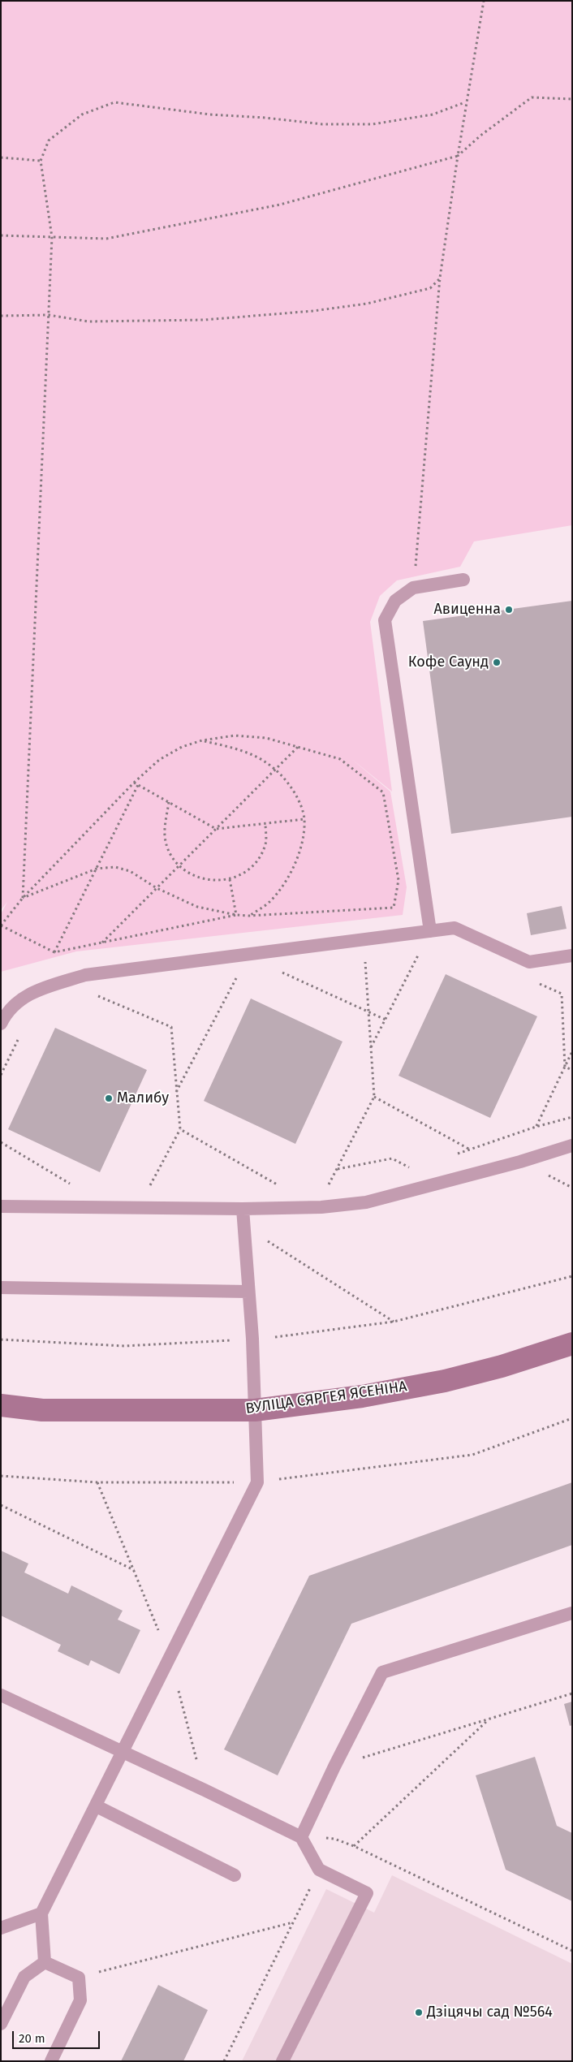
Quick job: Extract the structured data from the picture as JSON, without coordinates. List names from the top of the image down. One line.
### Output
{"streets":{"main road":["ВУЛІЦА СЯРГЕЯ ЯСЕНІНА"]},"places":["Авиценна","Кофе Саунд","Малибу","Дзіцячы сад №564"],"scale_bar":"20 m"}
